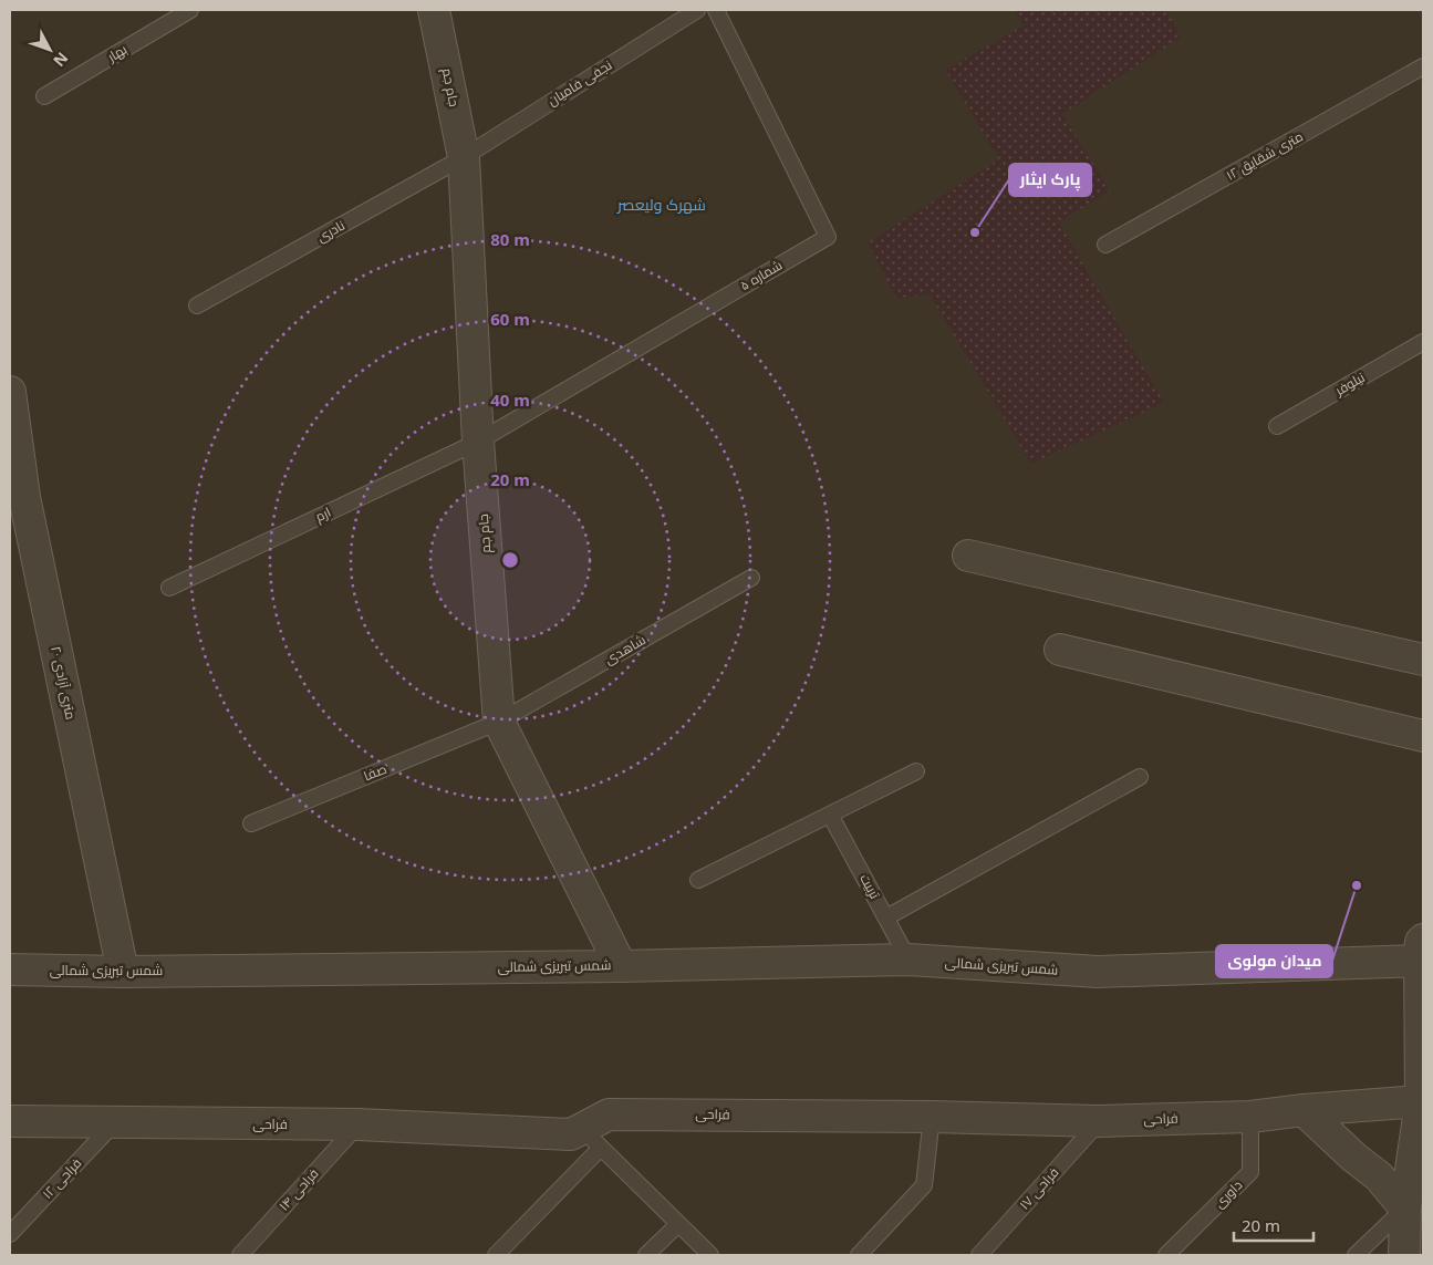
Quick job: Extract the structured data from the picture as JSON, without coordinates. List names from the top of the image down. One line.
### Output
{"streets":{"street":["جام جم","۲۰ متری آزادی","شمس تبریزی شمالی","فراحی"],"lane":["بهار","نجفی فامیان","۱۲ متری شقایق","نادری","شماره ۵","نیلوفر","ارم","شاهدی","صفا","تربیت","فراحی ۱۲","فراحی ۱۷","فراحی ۱۴","داوری"]},"crossings":[["نجفی فامیان","جام جم"],["نجفی فامیان","نادری"],["جام جم","نادری"],["جام جم","شماره ۵"],["جام جم","ارم"],["جام جم","شاهدی"],["جام جم","صفا"],["جام جم","شمس تبریزی شمالی"],["شماره ۵","ارم"],["شاهدی","صفا"],["۲۰ متری آزادی","شمس تبریزی شمالی"],["تربیت","شمس تبریزی شمالی"],["فراحی","فراحی ۱۲"],["فراحی","فراحی ۱۷"],["فراحی","فراحی ۱۴"],["فراحی","داوری"]],"districts":["شهرک ولیعصر"],"places":["پارک ایثار","میدان مولوی"],"scale_bar":"20 m","north":"bottom right","rings":["80 m","60 m","40 m","20 m"]}
